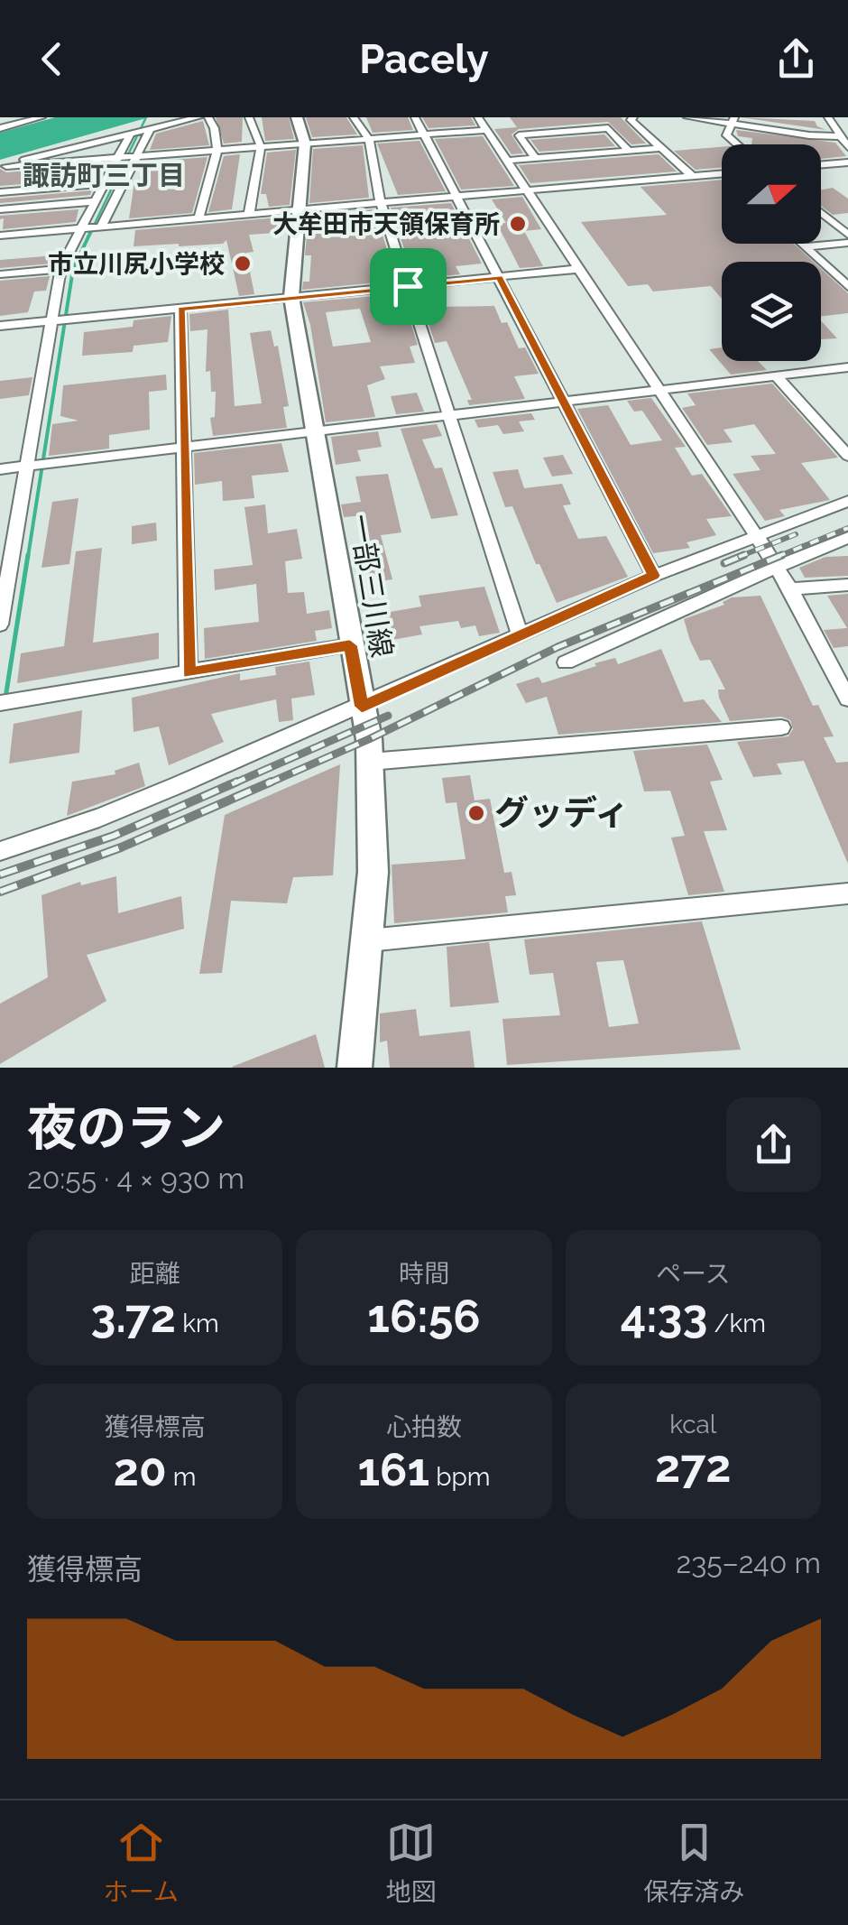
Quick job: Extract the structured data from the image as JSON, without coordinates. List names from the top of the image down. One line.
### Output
{"streets":{"main road":["一部三川線"]},"districts":["諏訪町三丁目"],"places":["大牟田市天領保育所","市立川尻小学校","グッディ"],"north":"right","page":{"header":"Pacely","heading":["夜のラン","20:55 · 4 × 930 m"],"stats":[["距離","3.72 km"],["時間","16:56"],["ペース","4:33 /km"],["獲得標高","20 m"],["心拍数","161 bpm"],["kcal","272"]],"chart":["獲得標高","235–240 m"],"tabs":["ホーム","地図","保存済み"]}}
